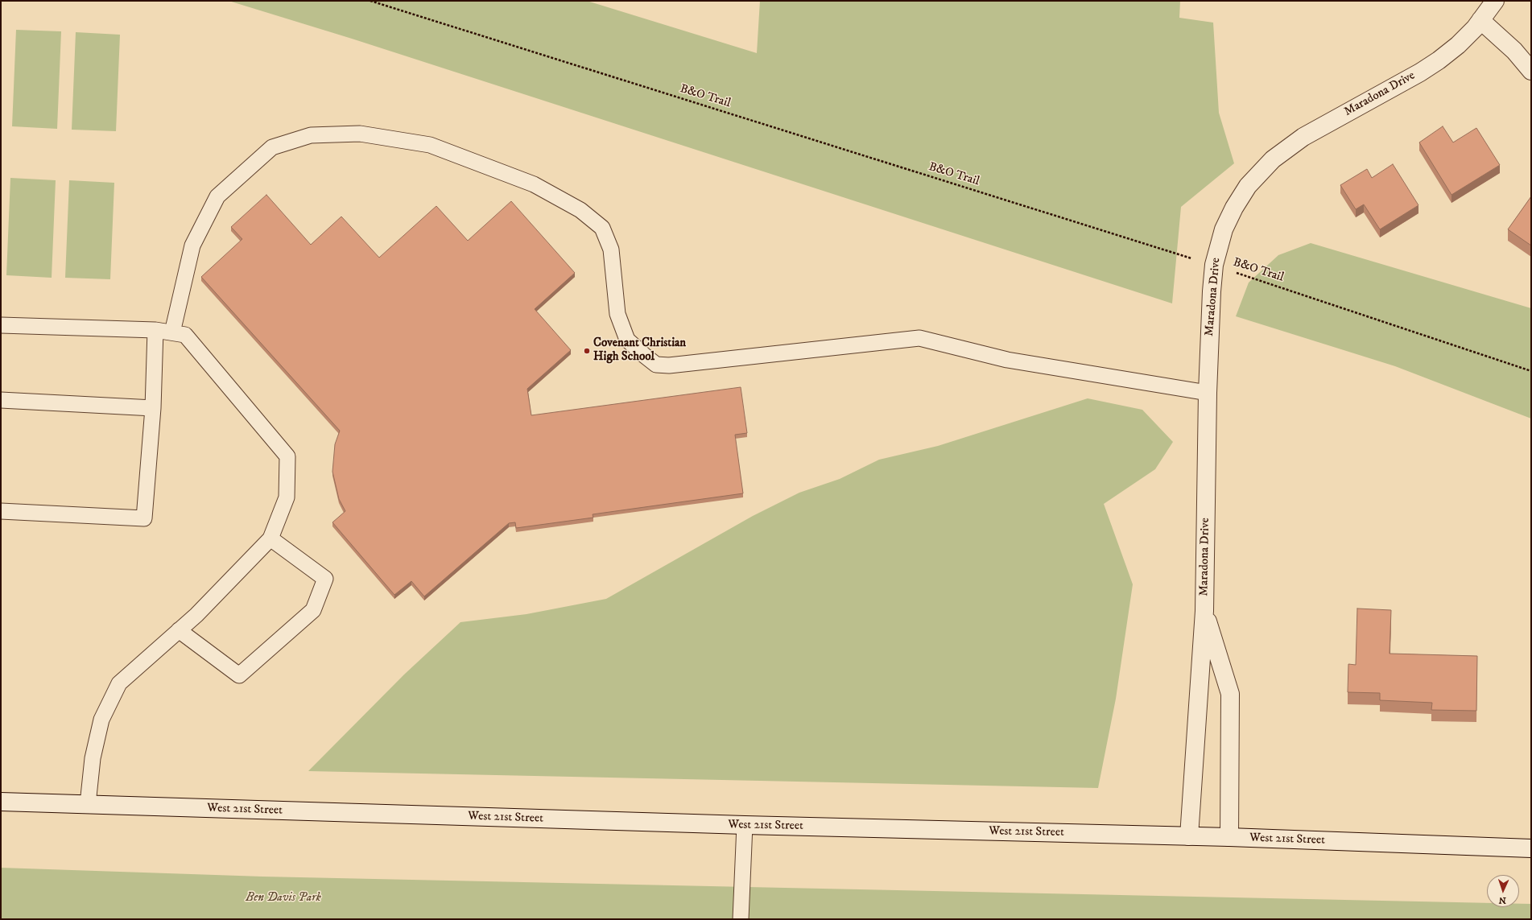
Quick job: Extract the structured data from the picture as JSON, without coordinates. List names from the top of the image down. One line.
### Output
{"streets":{"street":["Maradona Drive","West 21st Street"],"path":["B&O Trail"]},"crossings":[["Maradona Drive","B&O Trail"],["Maradona Drive","West 21st Street"]],"parks":["Ben Davis Park"],"places":["Covenant Christian High School"],"north":"bottom"}
